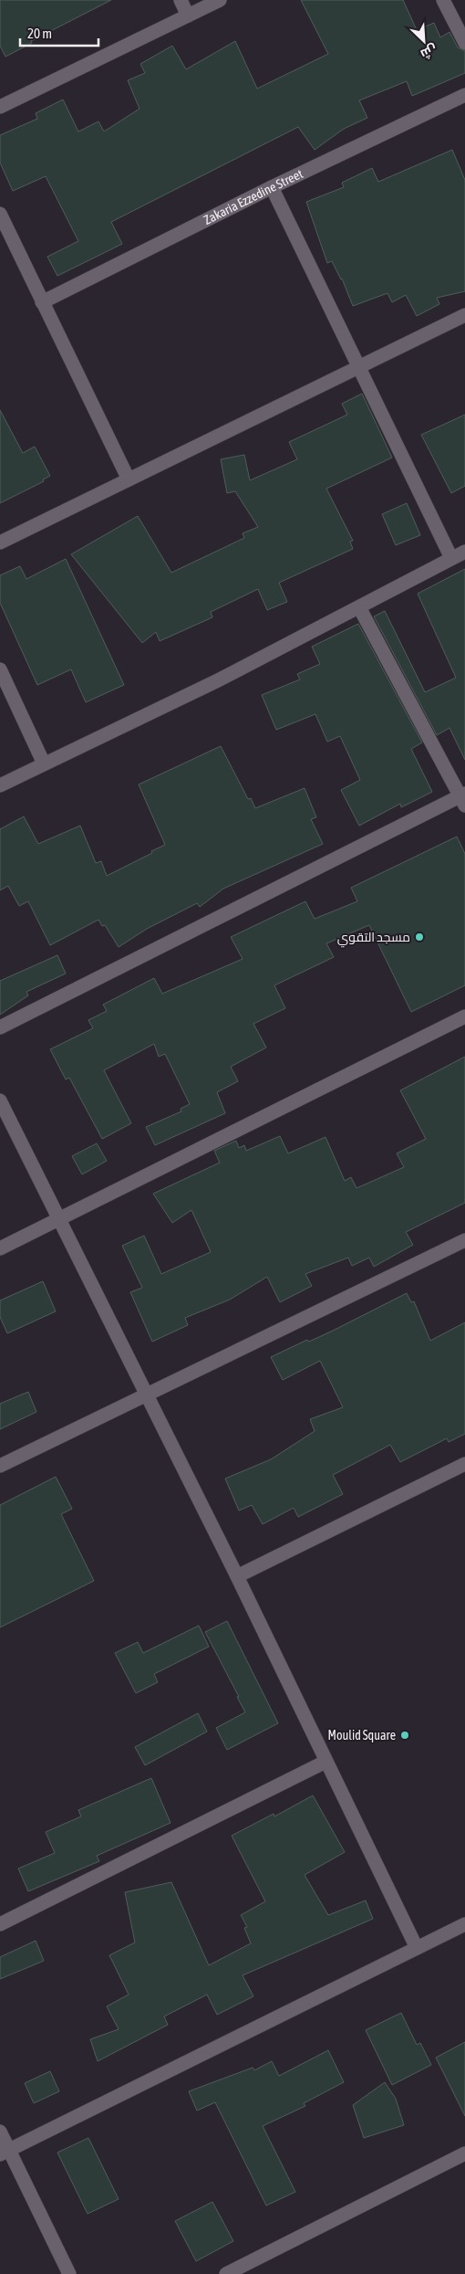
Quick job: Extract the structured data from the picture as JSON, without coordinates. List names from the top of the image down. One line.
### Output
{"streets":{"street":["Zakaria Ezzedine Street"]},"places":["مسجد التقوي","Moulid Square"],"scale_bar":"20 m","north":"bottom right"}
